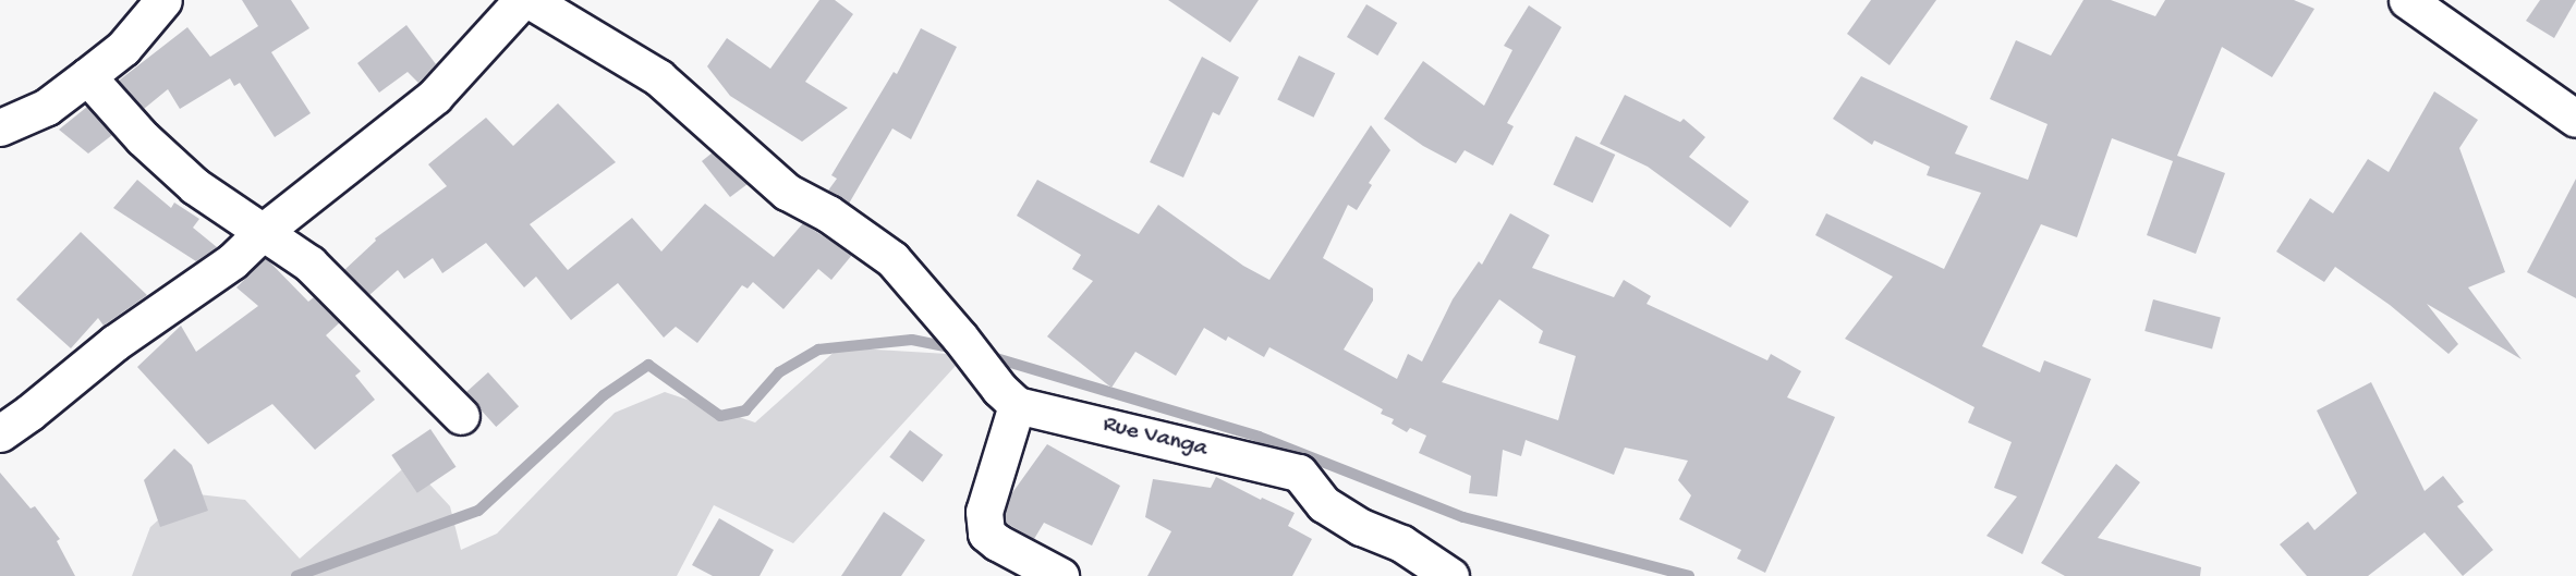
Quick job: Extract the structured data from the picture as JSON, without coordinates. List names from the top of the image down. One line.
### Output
{"streets":{"street":["Rue Vanga"]}}
